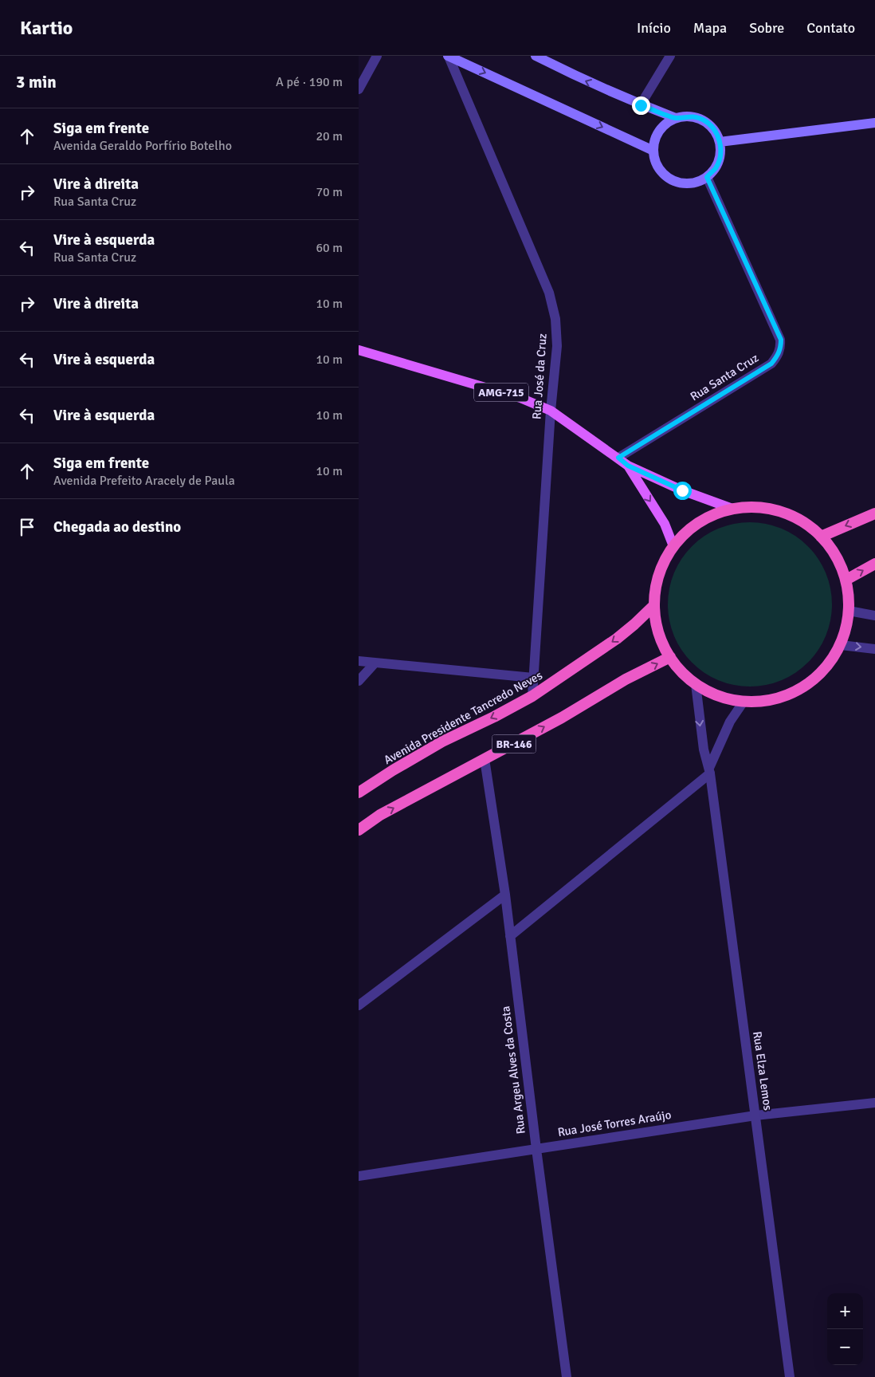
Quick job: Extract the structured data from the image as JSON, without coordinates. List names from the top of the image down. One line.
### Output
{"streets":{"highway":["Avenida Presidente Tancredo Neves","BR-146"],"main road":["AMG-715"],"street":["Rua José da Cruz","Rua Santa Cruz","Rua Argeu Alves da Costa","Rua Elza Lemos","Rua José Torres Araújo"]},"crossings":[["Rua José da Cruz","AMG-715"],["Rua José da Cruz","Avenida Presidente Tancredo Neves"],["Rua Santa Cruz","AMG-715"],["BR-146","Rua Argeu Alves da Costa"],["Rua Argeu Alves da Costa","Rua José Torres Araújo"],["Rua Elza Lemos","Rua José Torres Araújo"]],"page":{"header":"Kartio","nav":["Início","Mapa","Sobre","Contato"],"heading":["3 min","A pé · 190 m"],"list":[["Siga em frente","Avenida Geraldo Porfírio Botelho","20 m"],["Vire à direita","Rua Santa Cruz","70 m"],["Vire à esquerda","Rua Santa Cruz","60 m"],["Vire à direita","10 m"],["Vire à esquerda","10 m"],["Vire à esquerda","10 m"],["Siga em frente","Avenida Prefeito Aracely de Paula","10 m"],"Chegada ao destino"],"map_buttons":["+","−"]}}
